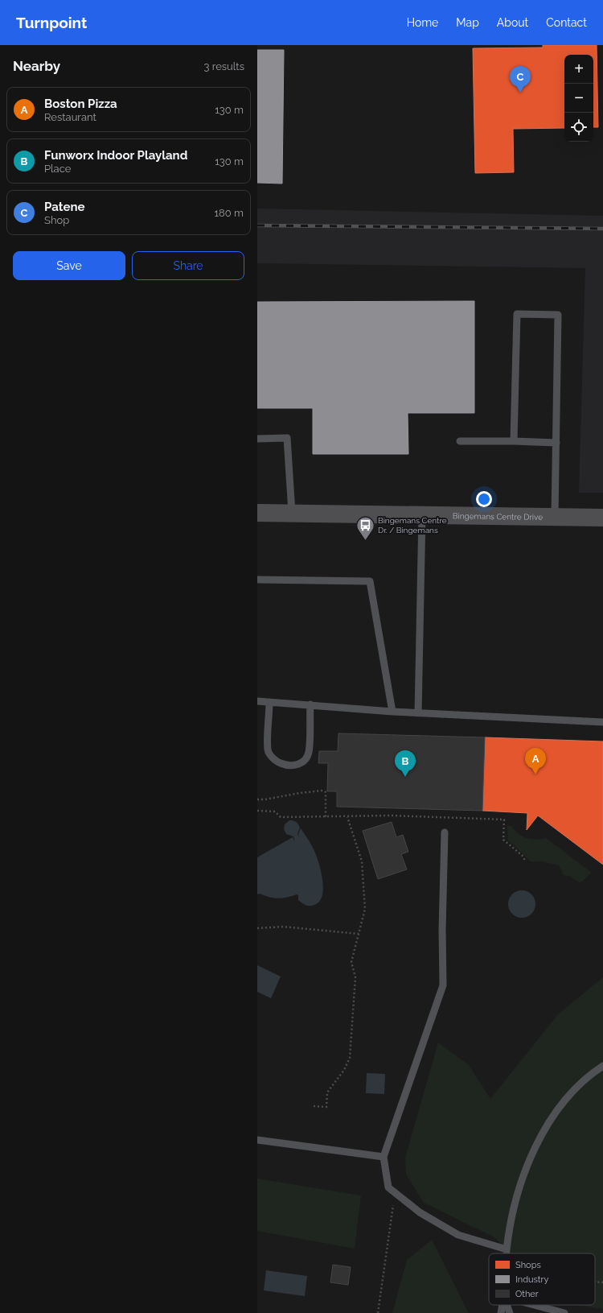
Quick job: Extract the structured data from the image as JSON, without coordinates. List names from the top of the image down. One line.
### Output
{"streets":{"main road":["Bingemans Centre Drive"]},"places":{"bus stop":["Bingemans Centre Dr. / Bingemans"]},"legend":["Shops","Industry","Other"],"page":{"header":"Turnpoint","nav":["Home","Map","About","Contact"],"heading":["Nearby","3 results"],"map_buttons":["+","−"],"pins":["C","A","B"],"list":[{"mark":"A","name":"Boston Pizza","note":"Restaurant","value":"130 m"},{"mark":"B","name":"Funworx Indoor Playland","note":"Place","value":"130 m"},{"mark":"C","name":"Patene","note":"Shop","value":"180 m"}],"buttons":["Save","Share"]}}
